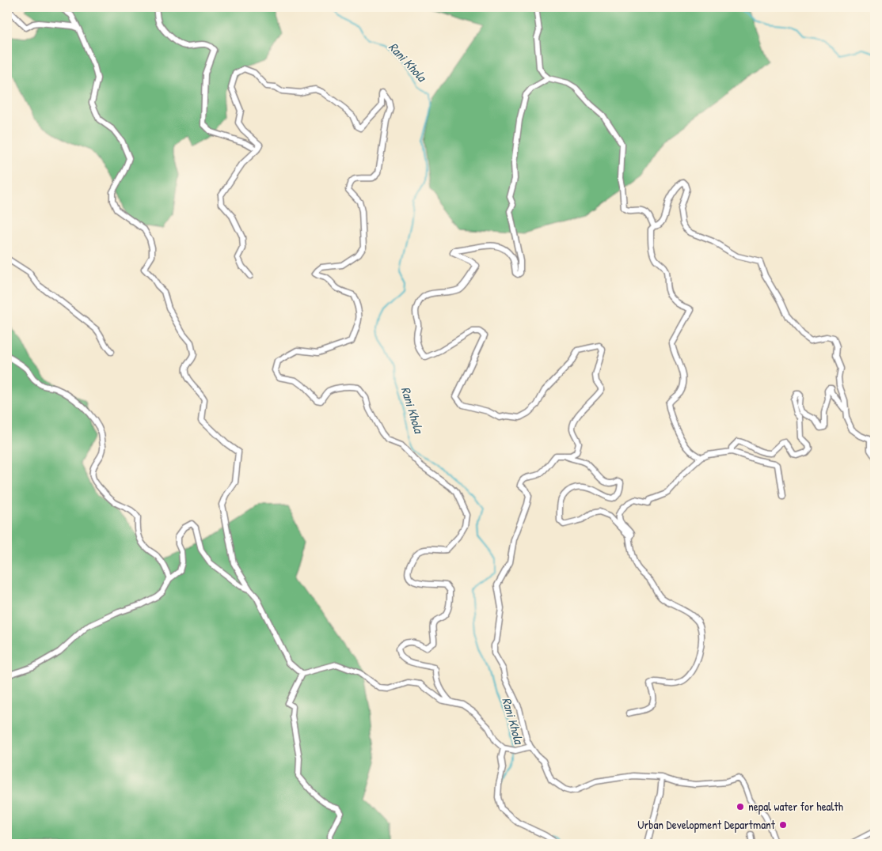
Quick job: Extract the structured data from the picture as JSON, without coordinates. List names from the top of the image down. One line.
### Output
{"water":["Rani Khola"],"places":["nepal water for health","Urban Development Departmant"]}
